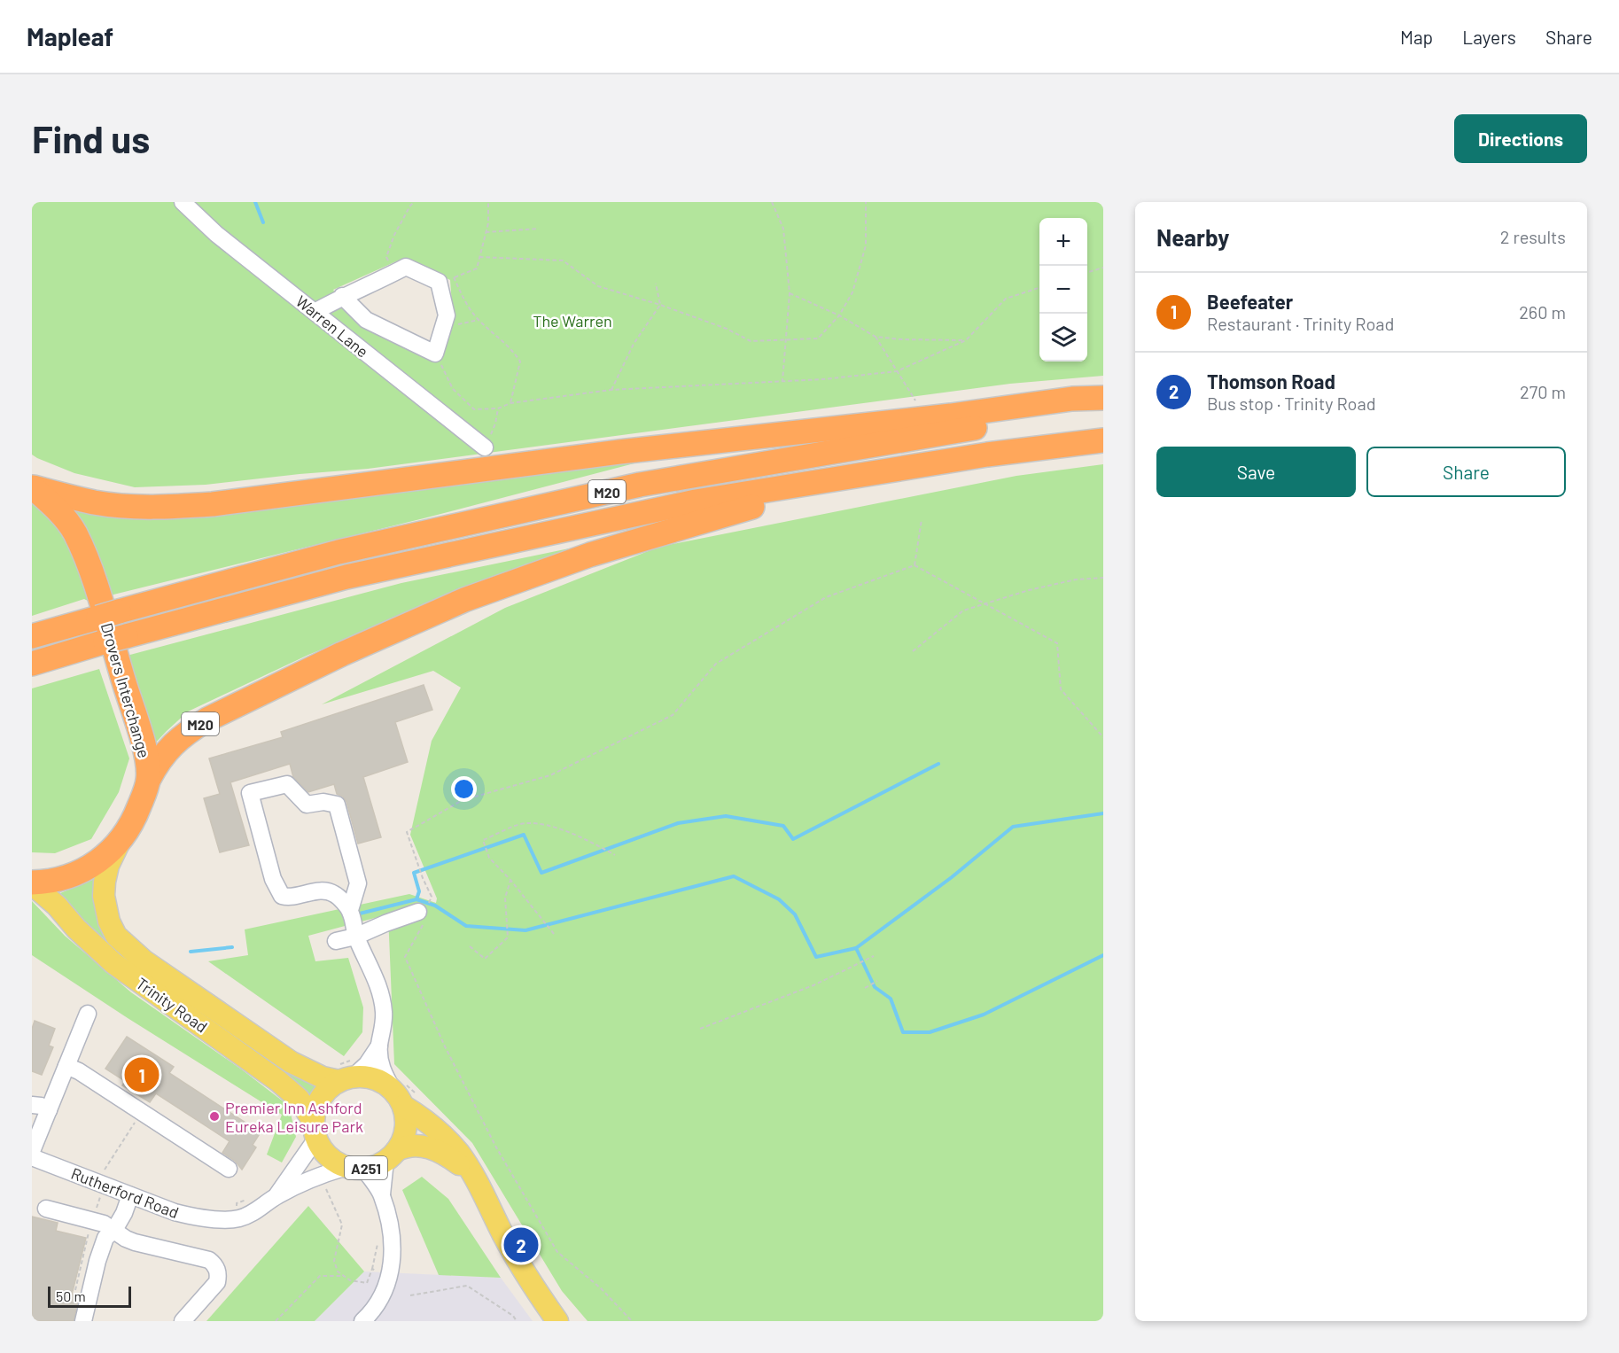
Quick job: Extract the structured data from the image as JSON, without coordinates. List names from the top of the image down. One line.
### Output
{"streets":{"highway":["M20","Drovers Interchange"],"main road":["Trinity Road","A251"],"street":["Warren Lane","Rutherford Road"]},"crossings":[["M20","Drovers Interchange"],["Drovers Interchange","Trinity Road"],["Trinity Road","A251"]],"parks":["The Warren"],"places":["Premier Inn Ashford Eureka Leisure Park"],"scale_bar":"50 m","page":{"header":"Mapleaf","nav":["Map","Layers","Share"],"buttons":["Directions",["Save","Share"]],"title":"Find us","heading":["Nearby","2 results"],"map_buttons":["+","−"],"list":[{"mark":"1","name":"Beefeater","note":"Restaurant · Trinity Road","value":"260 m"},{"mark":"2","name":"Thomson Road","note":"Bus stop · Trinity Road","value":"270 m"}],"pins":["1","2"],"scale":"50 m"}}
